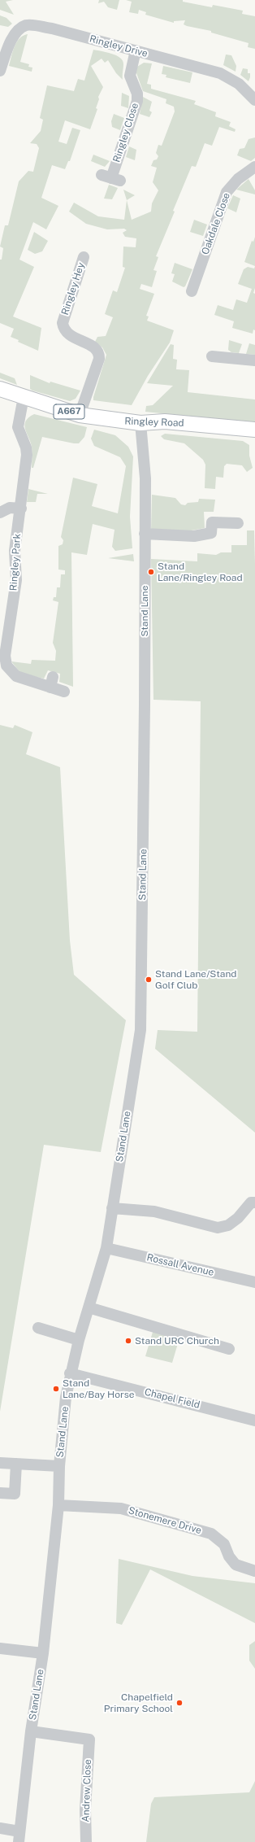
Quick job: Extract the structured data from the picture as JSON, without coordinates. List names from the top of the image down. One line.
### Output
{"streets":{"main road":["A667","Ringley Road"],"street":["Ringley Drive","Ringley Close","Oakdale Close","Ringley Hey","Ringley Park","Stand Lane","Rossall Avenue","Chapel Field","Stonemere Drive","Andrew Close"]},"crossings":[["Ringley Drive","Ringley Close"],["Ringley Hey","Ringley Road"],["Ringley Road","Ringley Park"],["Ringley Road","Stand Lane"],["Stand Lane","Rossall Avenue"],["Stand Lane","Chapel Field"],["Stand Lane","Stonemere Drive"],["Stand Lane","Andrew Close"]],"places":["Stand Lane/Ringley Road","Stand Lane/Stand Golf Club","Stand URC Church","Stand Lane/Bay Horse","Chapelfield Primary School"]}
